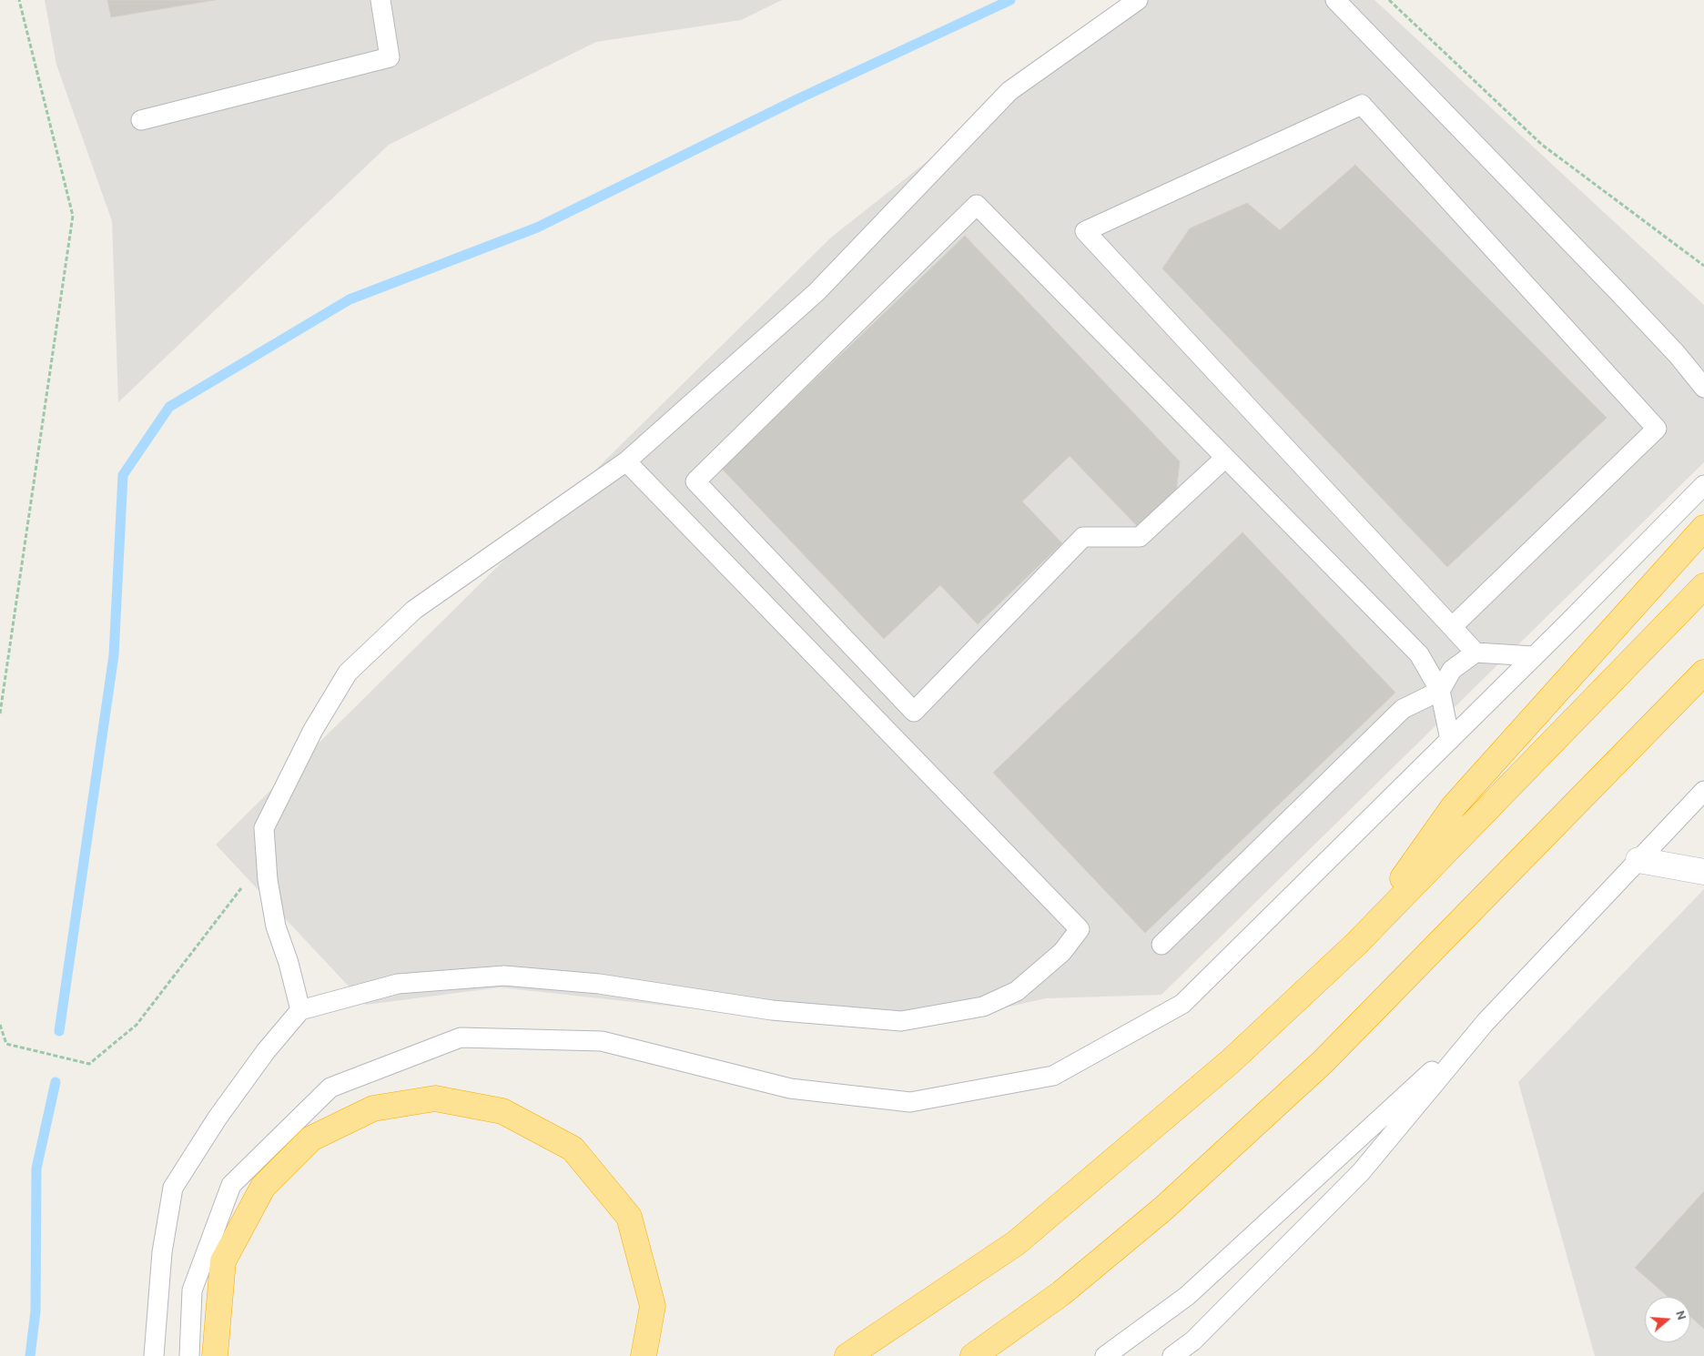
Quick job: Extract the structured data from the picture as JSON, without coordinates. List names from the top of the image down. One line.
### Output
{"north":"right"}
